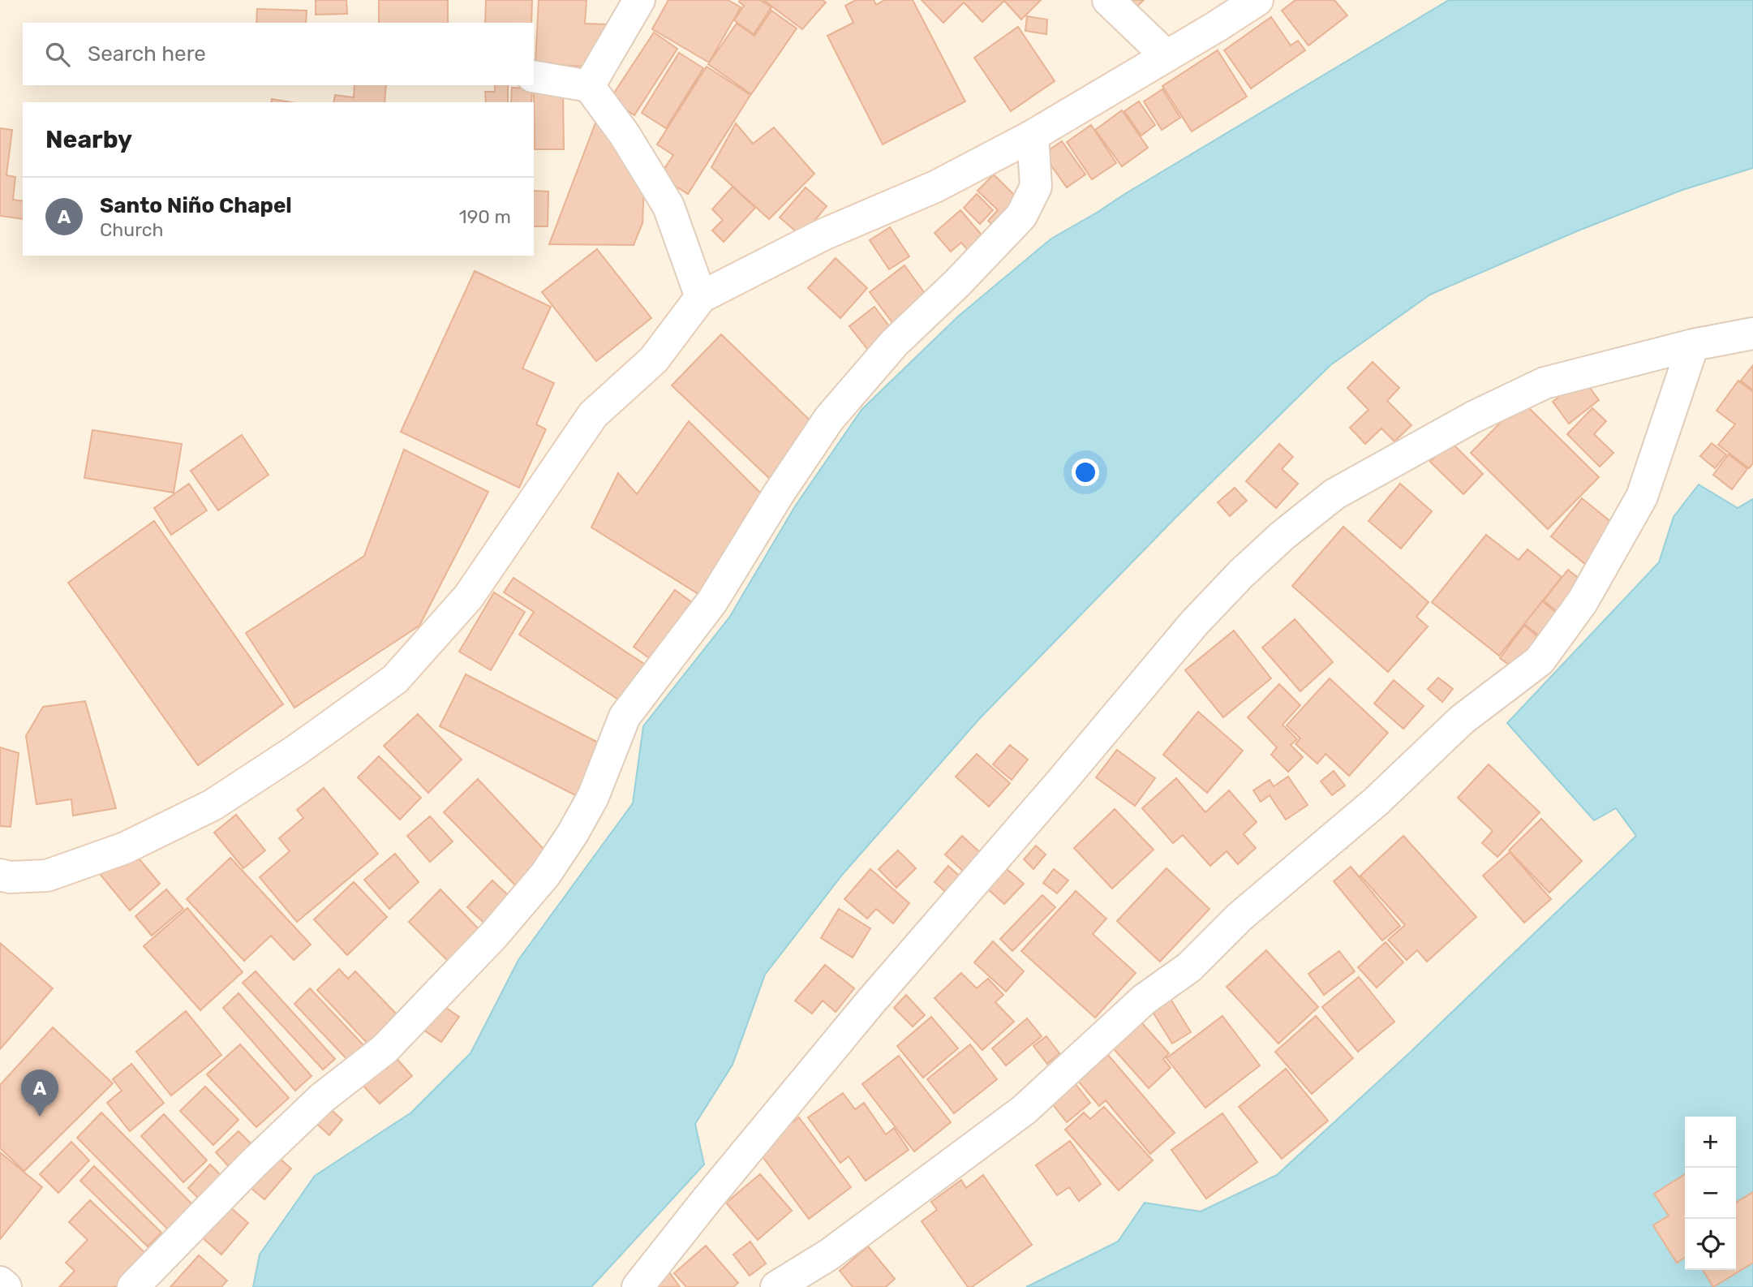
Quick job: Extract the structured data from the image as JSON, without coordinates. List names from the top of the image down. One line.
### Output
{"page":{"search":"Search here","heading":"Nearby","list":[{"mark":"A","name":"Santo Niño Chapel","note":"Church","value":"190 m"}],"pins":"A","map_buttons":["+","−"]}}
